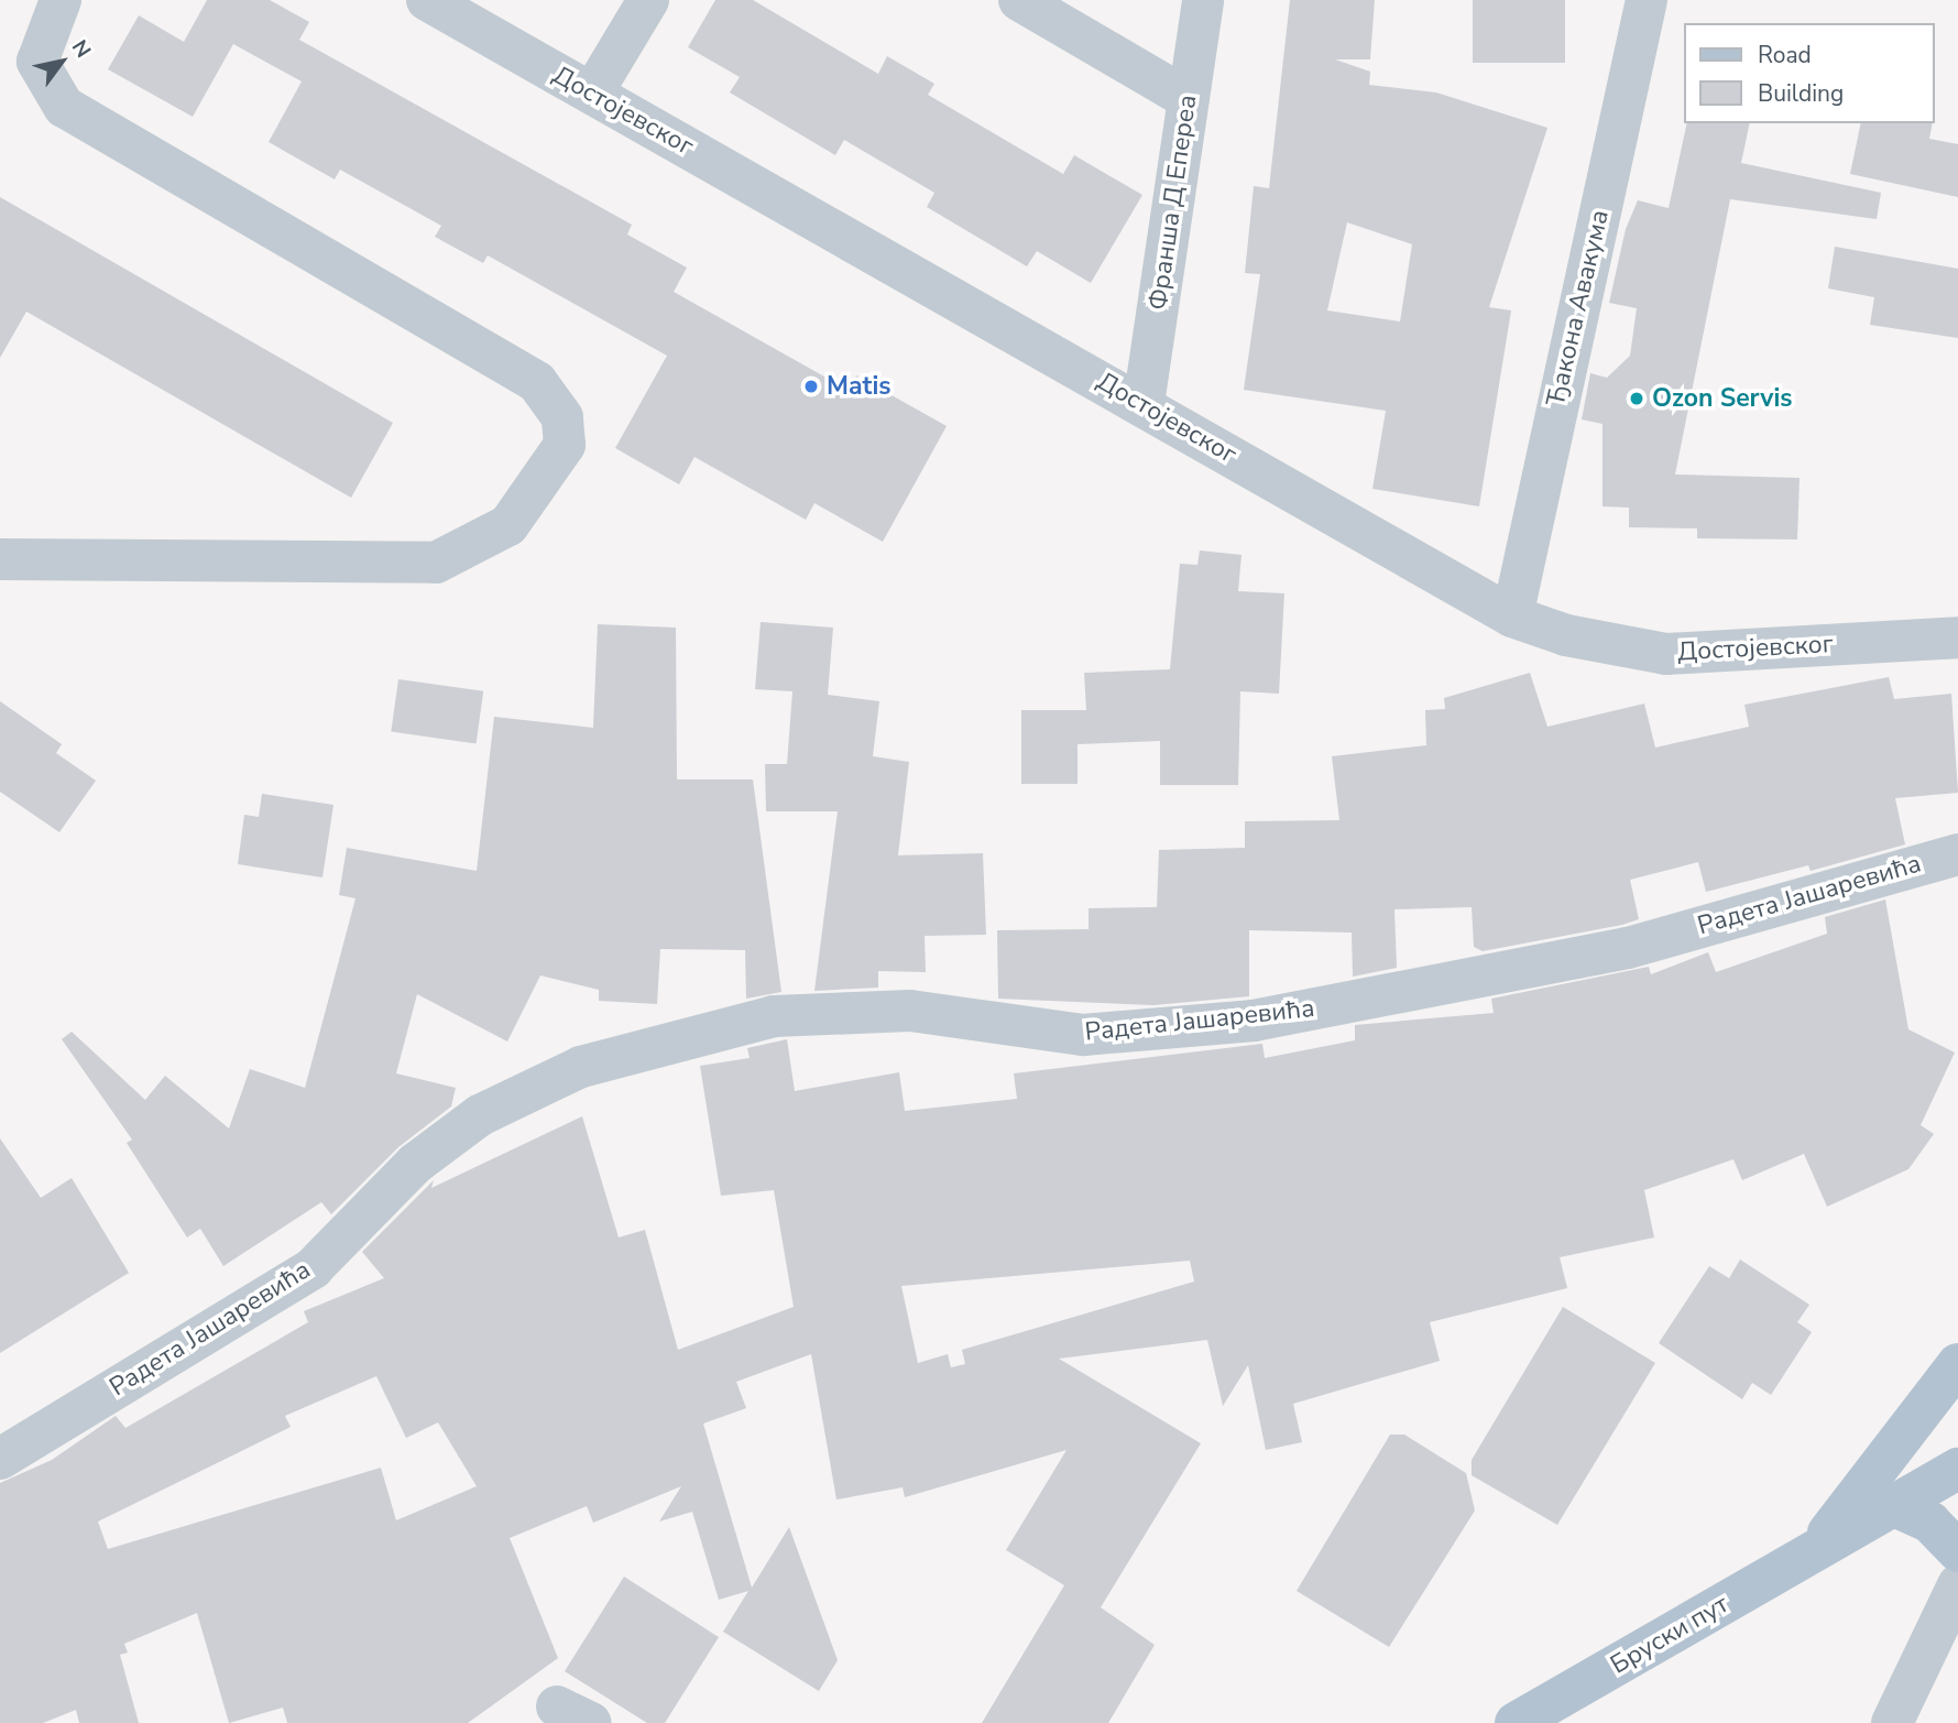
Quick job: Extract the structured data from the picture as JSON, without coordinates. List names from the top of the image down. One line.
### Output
{"streets":{"main road":["Бруски пут"],"street":["Достојевског","Франша Д Епереа","Ђакона Авакума","Радета Јашаревића"]},"crossings":[["Достојевског","Франша Д Епереа"],["Достојевског","Ђакона Авакума"]],"places":["Matis","Ozon Servis"],"legend":["Road","Building"],"north":"top right"}
